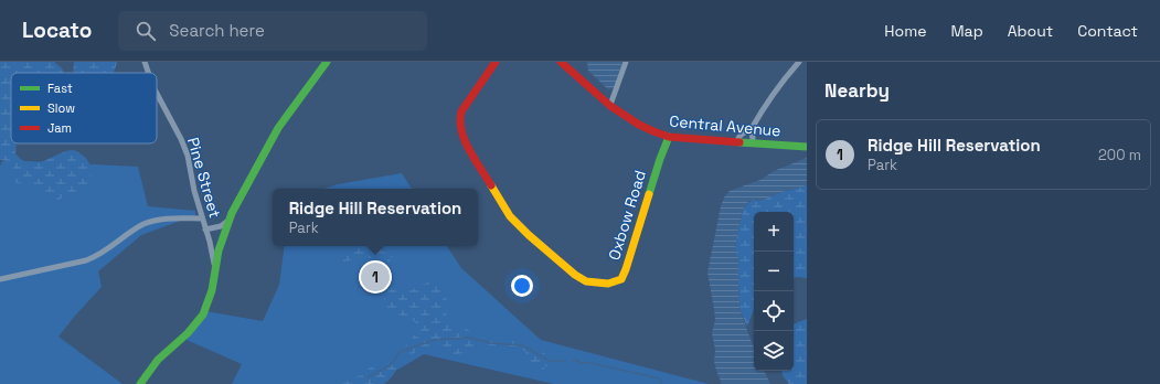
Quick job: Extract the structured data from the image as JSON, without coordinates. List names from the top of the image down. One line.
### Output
{"streets":{"street":["Central Avenue","Pine Street","Oxbow Road"]},"crossings":[["Central Avenue","Oxbow Road"]],"legend":["Fast","Slow","Jam"],"page":{"header":"Locato","search":"Search here","nav":["Home","Map","About","Contact"],"heading":"Nearby","list":[{"mark":"1","name":"Ridge Hill Reservation","note":"Park","value":"200 m"}],"popup":["Ridge Hill Reservation","Park"],"map_buttons":["+","−"],"pins":"1"}}
